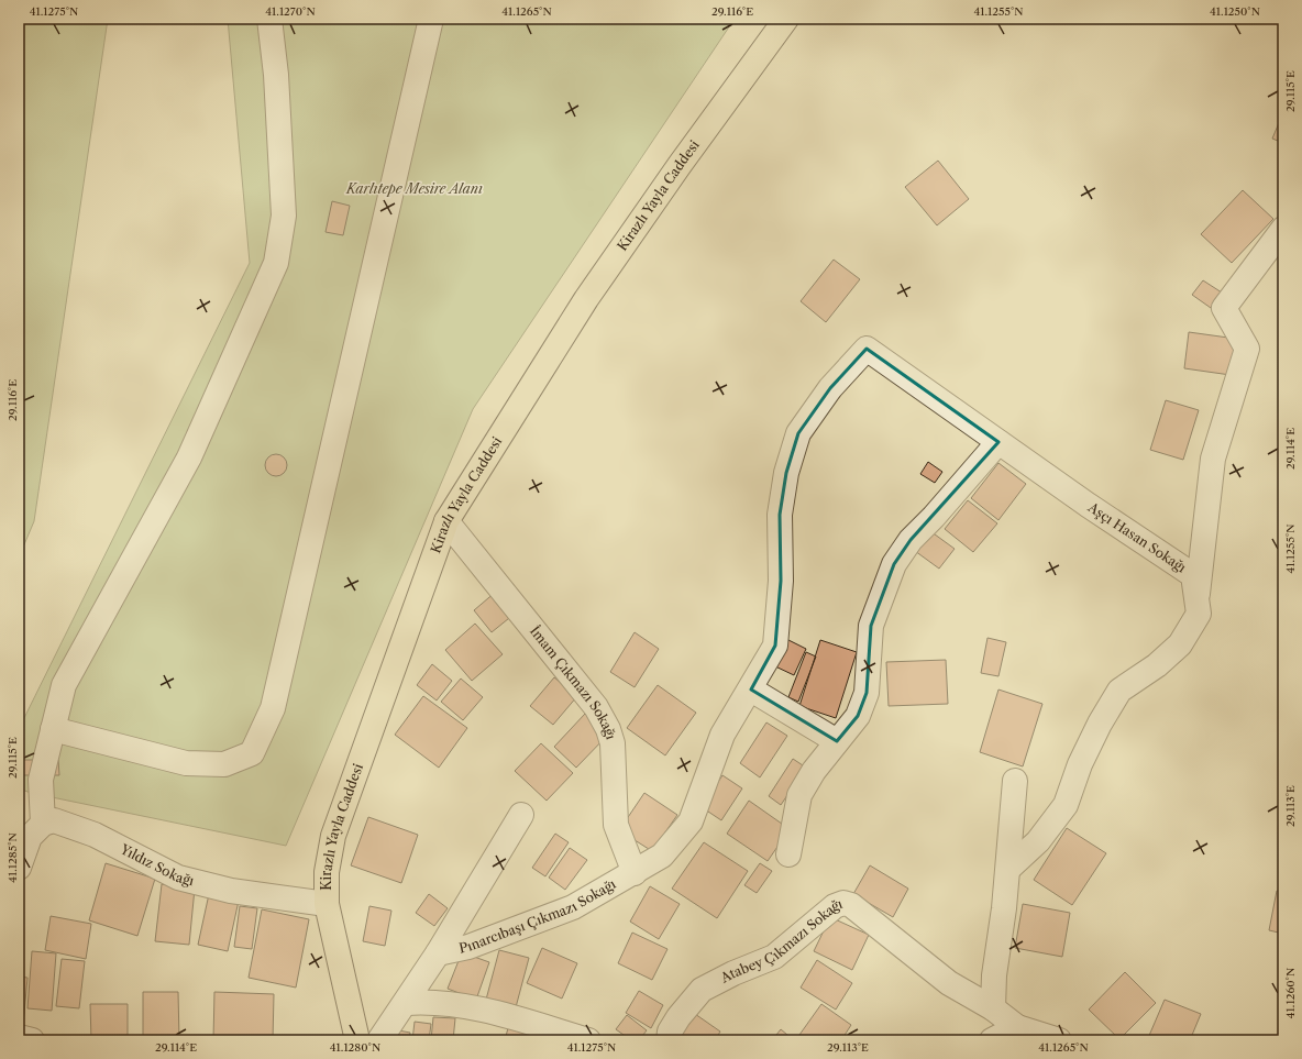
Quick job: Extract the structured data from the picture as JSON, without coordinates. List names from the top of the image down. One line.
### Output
{"streets":{"main road":["Kirazlı Yayla Caddesi"],"street":["Aşçı Hasan Sokağı","İmam Çıkmazı Sokağı","Yıldız Sokağı","Pınarcıbaşı Çıkmazı Sokağı","Atabey Çıkmazı Sokağı"]},"crossings":[["Kirazlı Yayla Caddesi","İmam Çıkmazı Sokağı"],["Kirazlı Yayla Caddesi","Yıldız Sokağı"],["Aşçı Hasan Sokağı","Pınarcıbaşı Çıkmazı Sokağı"],["İmam Çıkmazı Sokağı","Pınarcıbaşı Çıkmazı Sokağı"]],"parks":["Karlıtepe Mesire Alanı"],"coordinates":["41.1275°N","41.1270°N","41.1265°N","29.116°E","41.1255°N","41.1250°N","29.115°E","29.114°E","29.113°E","41.1285°N","41.1260°N","41.1280°N"]}
